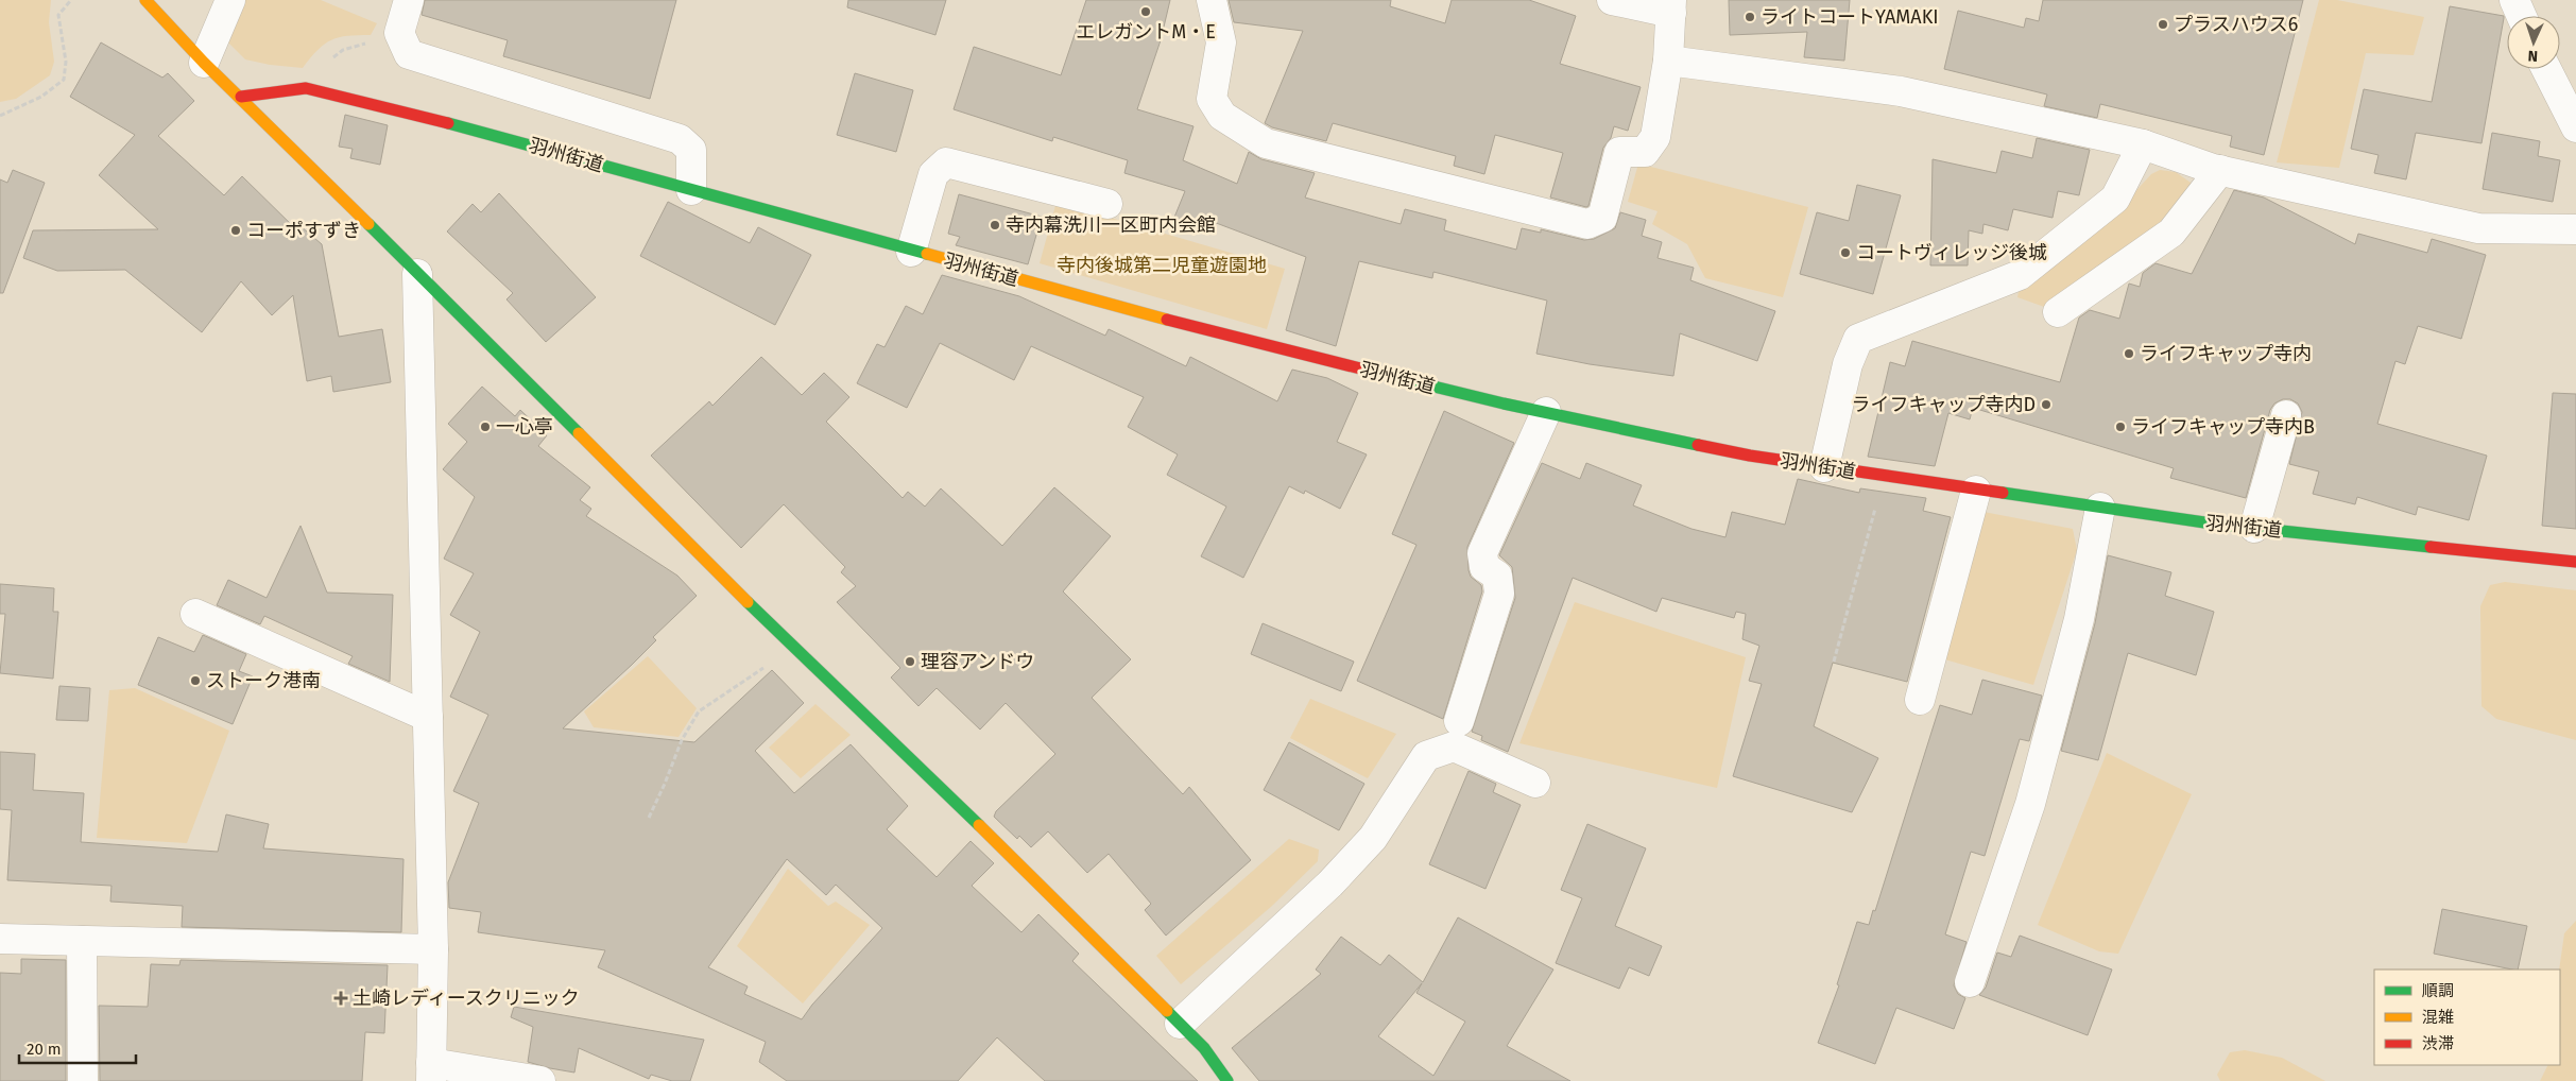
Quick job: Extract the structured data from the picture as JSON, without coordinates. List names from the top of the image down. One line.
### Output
{"streets":{"street":["羽州街道"]},"parks":["寺内後城第二児童遊園地"],"places":{"other":["エレガントM・E","ライトコートYAMAKI","プラスハウス6","寺内幕洗川一区町内会館","コーポすずき","コートヴィレッジ後城","ライフキャップ寺内","ライフキャップ寺内D","一心亭","ライフキャップ寺内B","理容アンドウ","ストーク港南"],"health":["土崎レディースクリニック"]},"legend":["順調","混雑","渋滞"],"scale_bar":"20 m","north":"bottom"}
